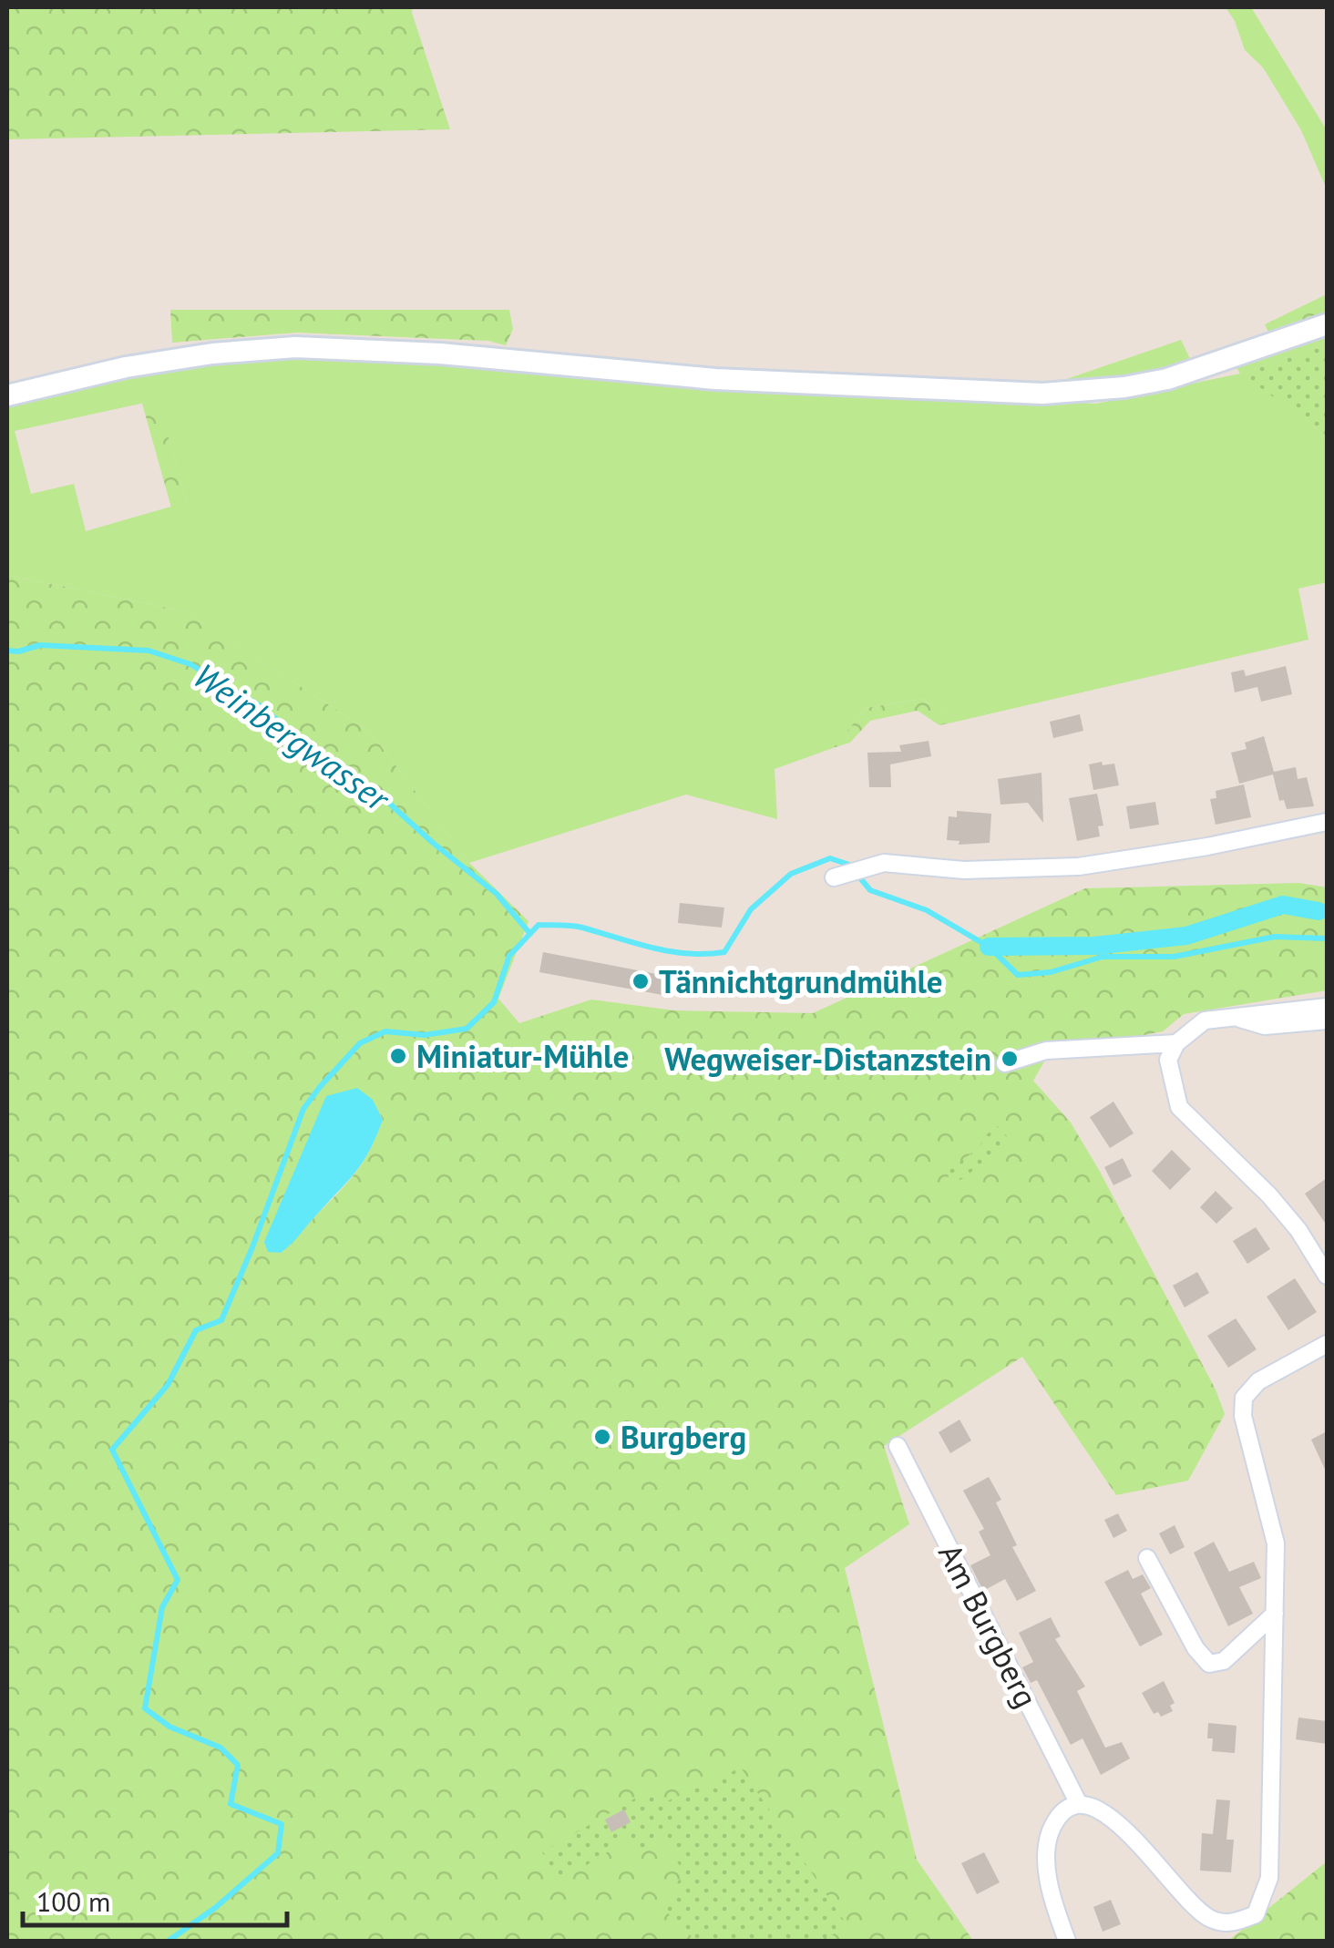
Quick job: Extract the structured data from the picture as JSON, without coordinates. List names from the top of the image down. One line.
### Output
{"streets":{"street":["Am Burgberg"]},"water":["Weinbergwasser"],"places":["Tännichtgrundmühle","Miniatur-Mühle","Wegweiser-Distanzstein","Burgberg"],"scale_bar":"100 m"}
